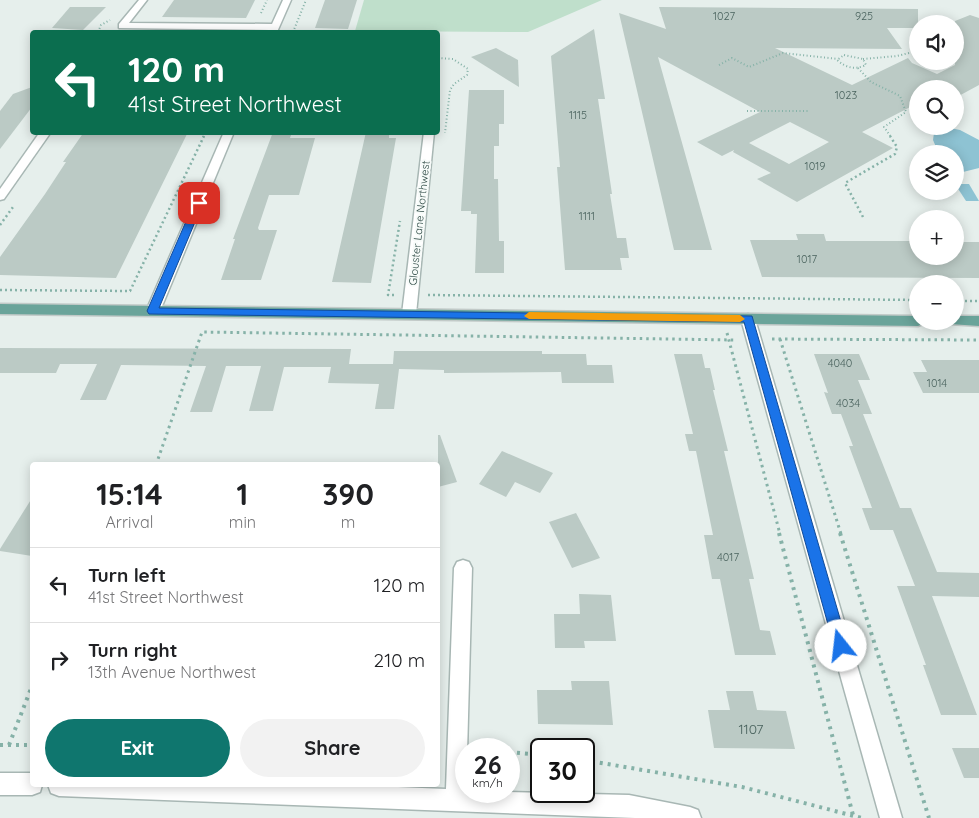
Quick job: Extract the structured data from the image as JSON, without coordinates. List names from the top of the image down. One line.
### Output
{"streets":{"street":["Glouster Lane Northwest"]},"house_numbers":["1027","925","1023","1115","1019","1111","1017","4040","1014","4034","4017","1107"],"page":{"map_buttons":["+","−"],"turn":["120 m","41st Street Northwest"],"eta":["15:14","Arrival","1","min","390","m"],"list":[{"name":"Turn left","note":"41st Street Northwest","value":"120 m"},{"name":"Turn right","note":"13th Avenue Northwest","value":"210 m"}],"buttons":["Exit","Share"],"speed":"26 km/h","limit":"30"}}
